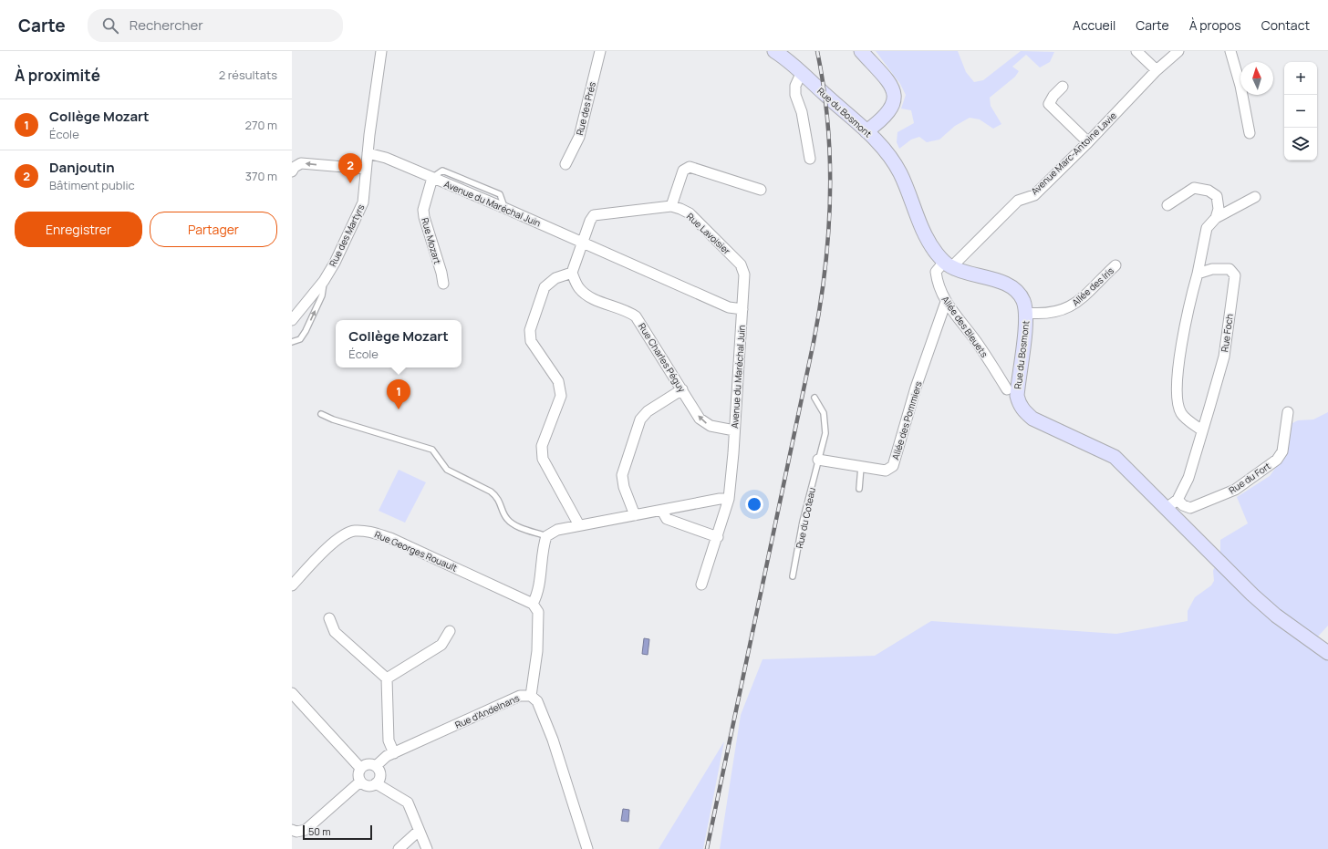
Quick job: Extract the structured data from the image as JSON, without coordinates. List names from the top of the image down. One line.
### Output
{"streets":{"street":["Rue des Prés","Rue du Bosmont","Avenue Marc-Antoine Lavie","Avenue du Maréchal Juin","Rue Lavoisier","Rue des Martyrs","Rue Mozart","Allée des Iris","Allée des Bleuets","Rue Foch","Rue Charles Péguy","Allée des Pommiers","Rue du Fort","Rue Georges Rouault","Rue d'Andelnans"],"lane":["Rue du Coteau"]},"crossings":[["Rue du Bosmont","Avenue Marc-Antoine Lavie"],["Rue du Bosmont","Allée des Iris"],["Rue du Bosmont","Allée des Bleuets"],["Rue du Bosmont","Rue Foch"],["Rue du Bosmont","Rue du Fort"],["Avenue Marc-Antoine Lavie","Allée des Bleuets"],["Avenue du Maréchal Juin","Rue Lavoisier"],["Avenue du Maréchal Juin","Rue des Martyrs"],["Avenue du Maréchal Juin","Rue Mozart"],["Avenue du Maréchal Juin","Rue Charles Péguy"],["Allée des Bleuets","Allée des Pommiers"],["Rue Foch","Rue du Fort"],["Allée des Pommiers","Rue du Coteau"]],"scale_bar":"50 m","north":"top","page":{"header":"Carte","search":"Rechercher","nav":["Accueil","Carte","À propos","Contact"],"heading":["À proximité","2 résultats"],"map_buttons":["+","−"],"list":[{"mark":"1","name":"Collège Mozart","note":"École","value":"270 m"},{"mark":"2","name":"Danjoutin","note":"Bâtiment public","value":"370 m"}],"pins":["2","1"],"buttons":["Enregistrer","Partager"],"popup":["Collège Mozart","École"],"scale":"50 m"}}
